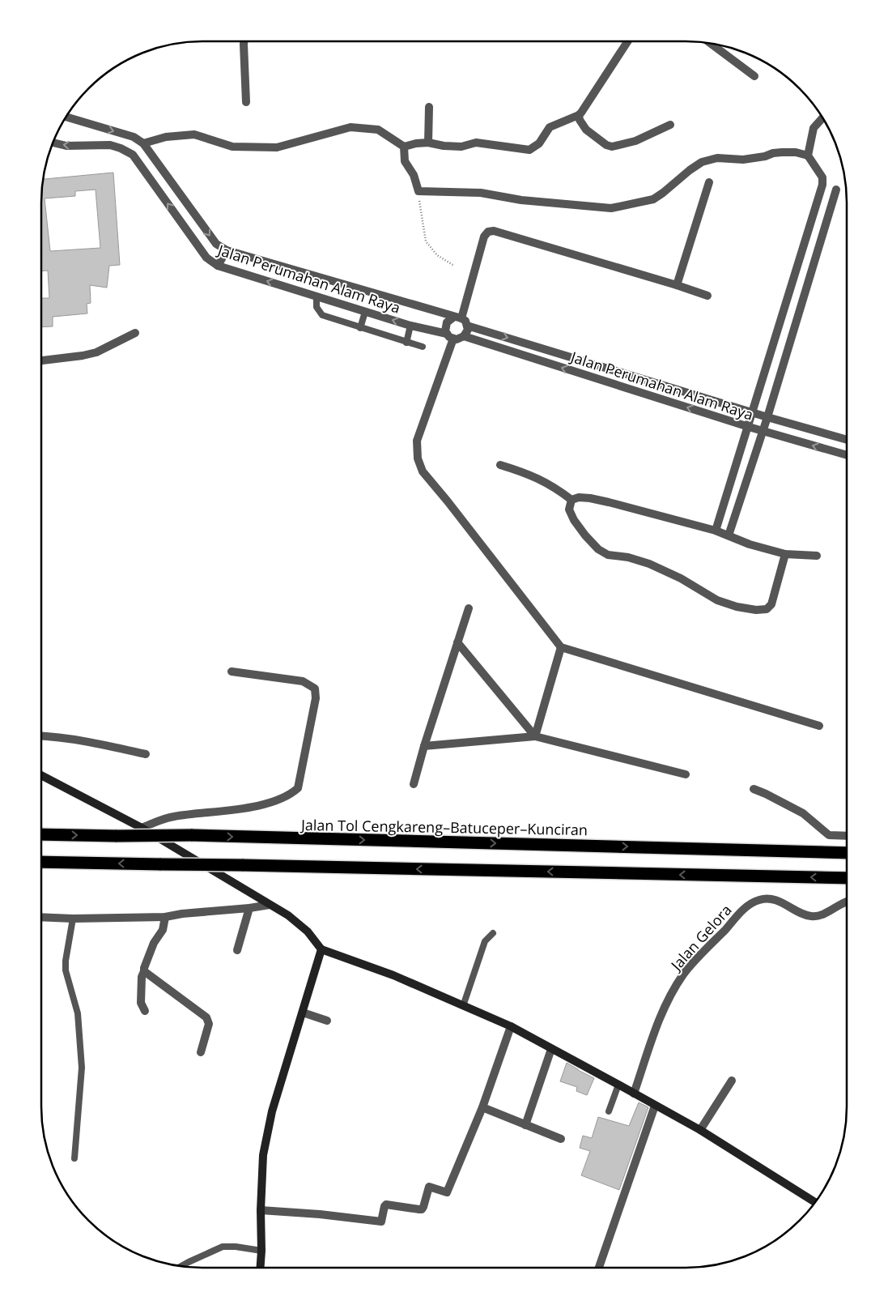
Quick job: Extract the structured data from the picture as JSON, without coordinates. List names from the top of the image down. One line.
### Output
{"streets":{"highway":["Jalan Tol Cengkareng–Batuceper–Kunciran"],"street":["Jalan Perumahan Alam Raya","Jalan Gelora"]}}
